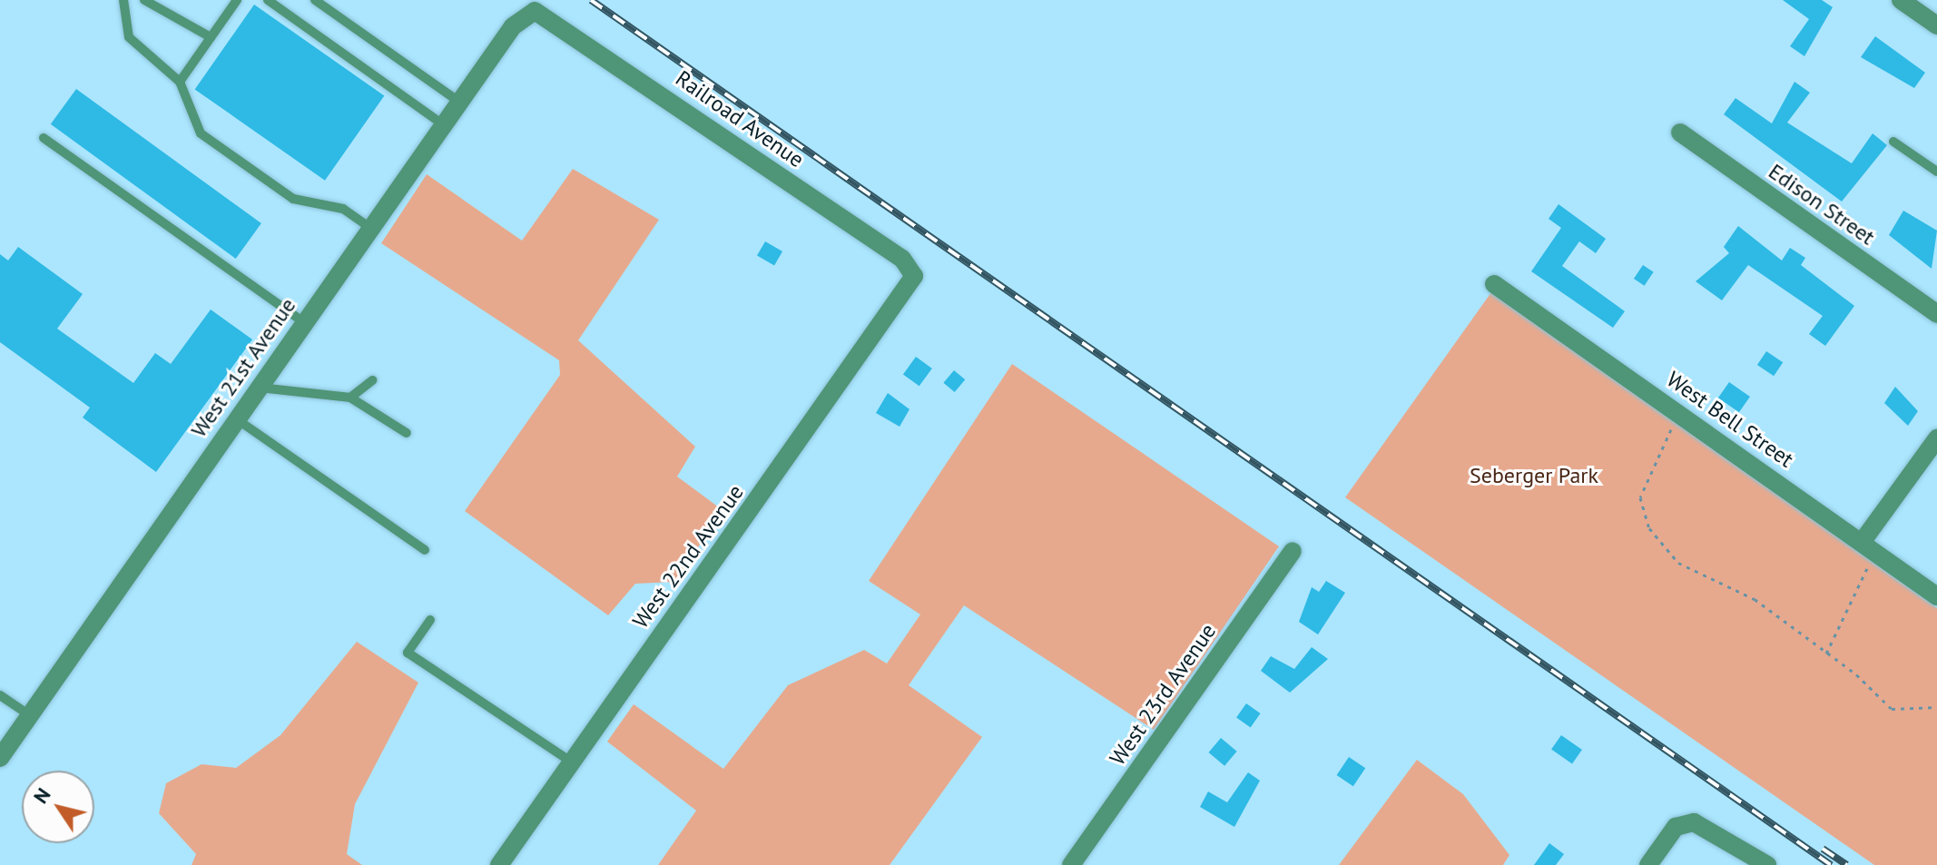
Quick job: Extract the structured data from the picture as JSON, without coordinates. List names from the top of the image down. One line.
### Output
{"streets":{"street":["Railroad Avenue","Edison Street","West 21st Avenue","West Bell Street","West 22nd Avenue","West 23rd Avenue"]},"crossings":[["Railroad Avenue","West 21st Avenue"],["Railroad Avenue","West 22nd Avenue"]],"parks":["Seberger Park"],"north":"top left"}
